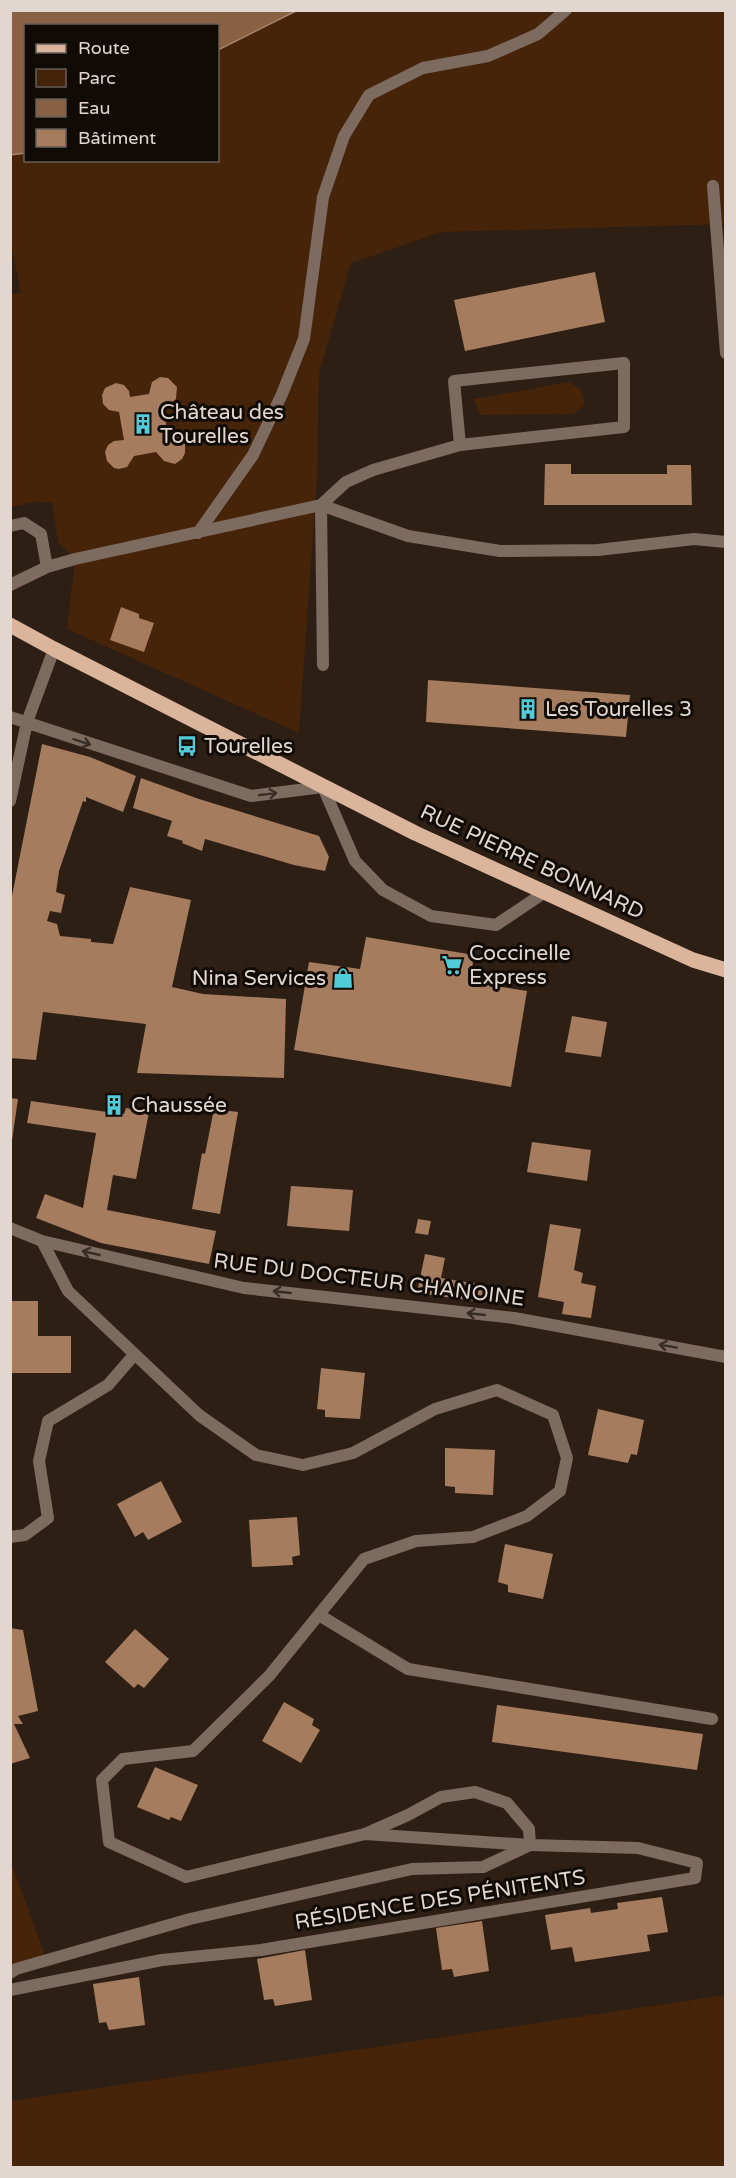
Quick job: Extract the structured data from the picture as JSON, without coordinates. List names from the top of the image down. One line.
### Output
{"streets":{"main road":["RUE PIERRE BONNARD"],"street":["RUE DU DOCTEUR CHANOINE","RÉSIDENCE DES PÉNITENTS"]},"crossings":[["RUE DU DOCTEUR CHANOINE","RÉSIDENCE DES PÉNITENTS"]],"one_way":["RUE DU DOCTEUR CHANOINE"],"places":{"building":["Château des Tourelles","Les Tourelles 3","Chaussée"],"bus stop":["Tourelles"],"supermarket":["Coccinelle Express"],"shop":["Nina Services"]},"legend":["Route","Parc","Eau","Bâtiment"]}
